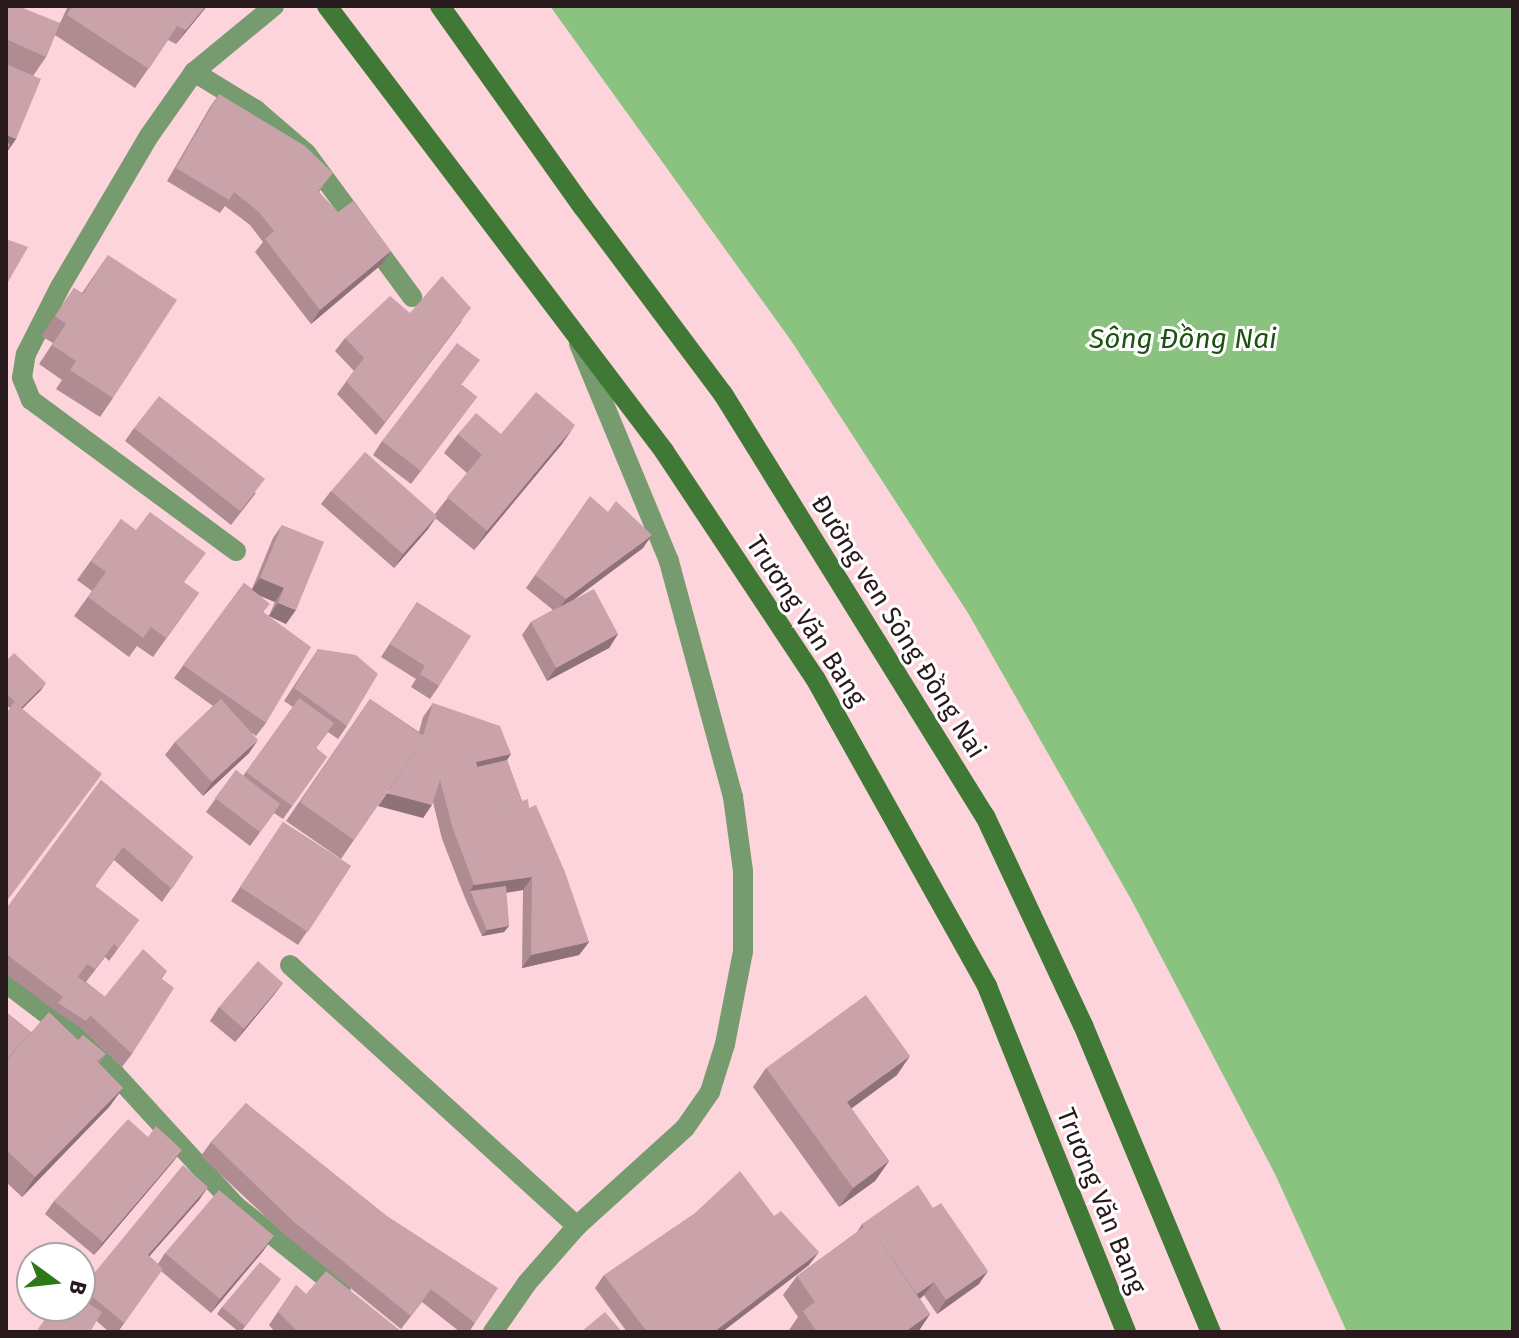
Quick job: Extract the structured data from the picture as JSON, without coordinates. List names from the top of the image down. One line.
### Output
{"streets":{"main road":["Trương Văn Bang","Đường ven Sông Đồng Nai"]},"water":["Sông Đồng Nai"],"north":"right"}
